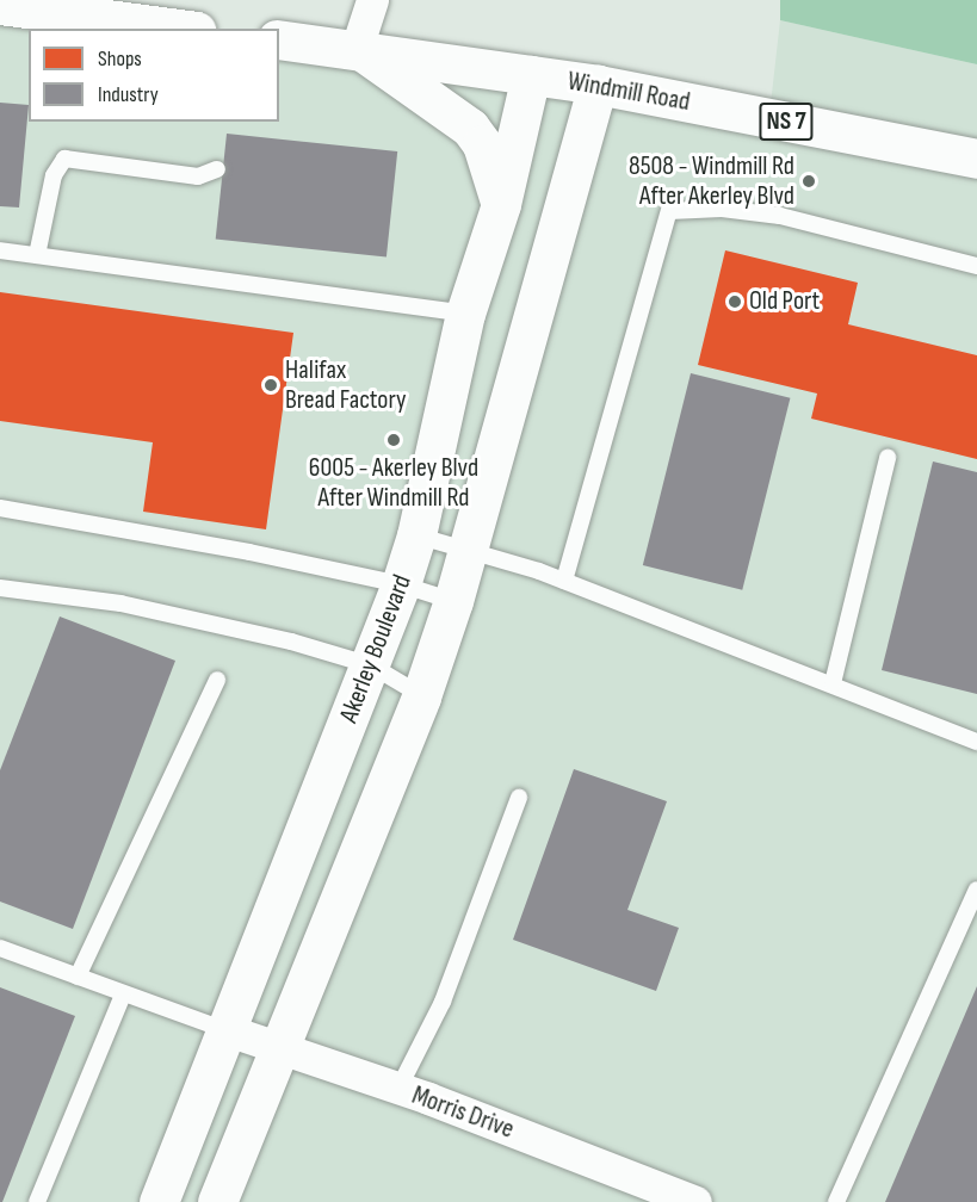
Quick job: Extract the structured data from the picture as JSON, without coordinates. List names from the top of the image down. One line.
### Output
{"streets":{"main road":["Windmill Road","NS 7","Akerley Boulevard"],"street":["Morris Drive"]},"crossings":[["Windmill Road","Akerley Boulevard"],["Akerley Boulevard","Morris Drive"]],"places":["8508 - Windmill Rd After Akerley Blvd","Old Port","Halifax Bread Factory","6005 - Akerley Blvd After Windmill Rd"],"legend":["Shops","Industry"]}
